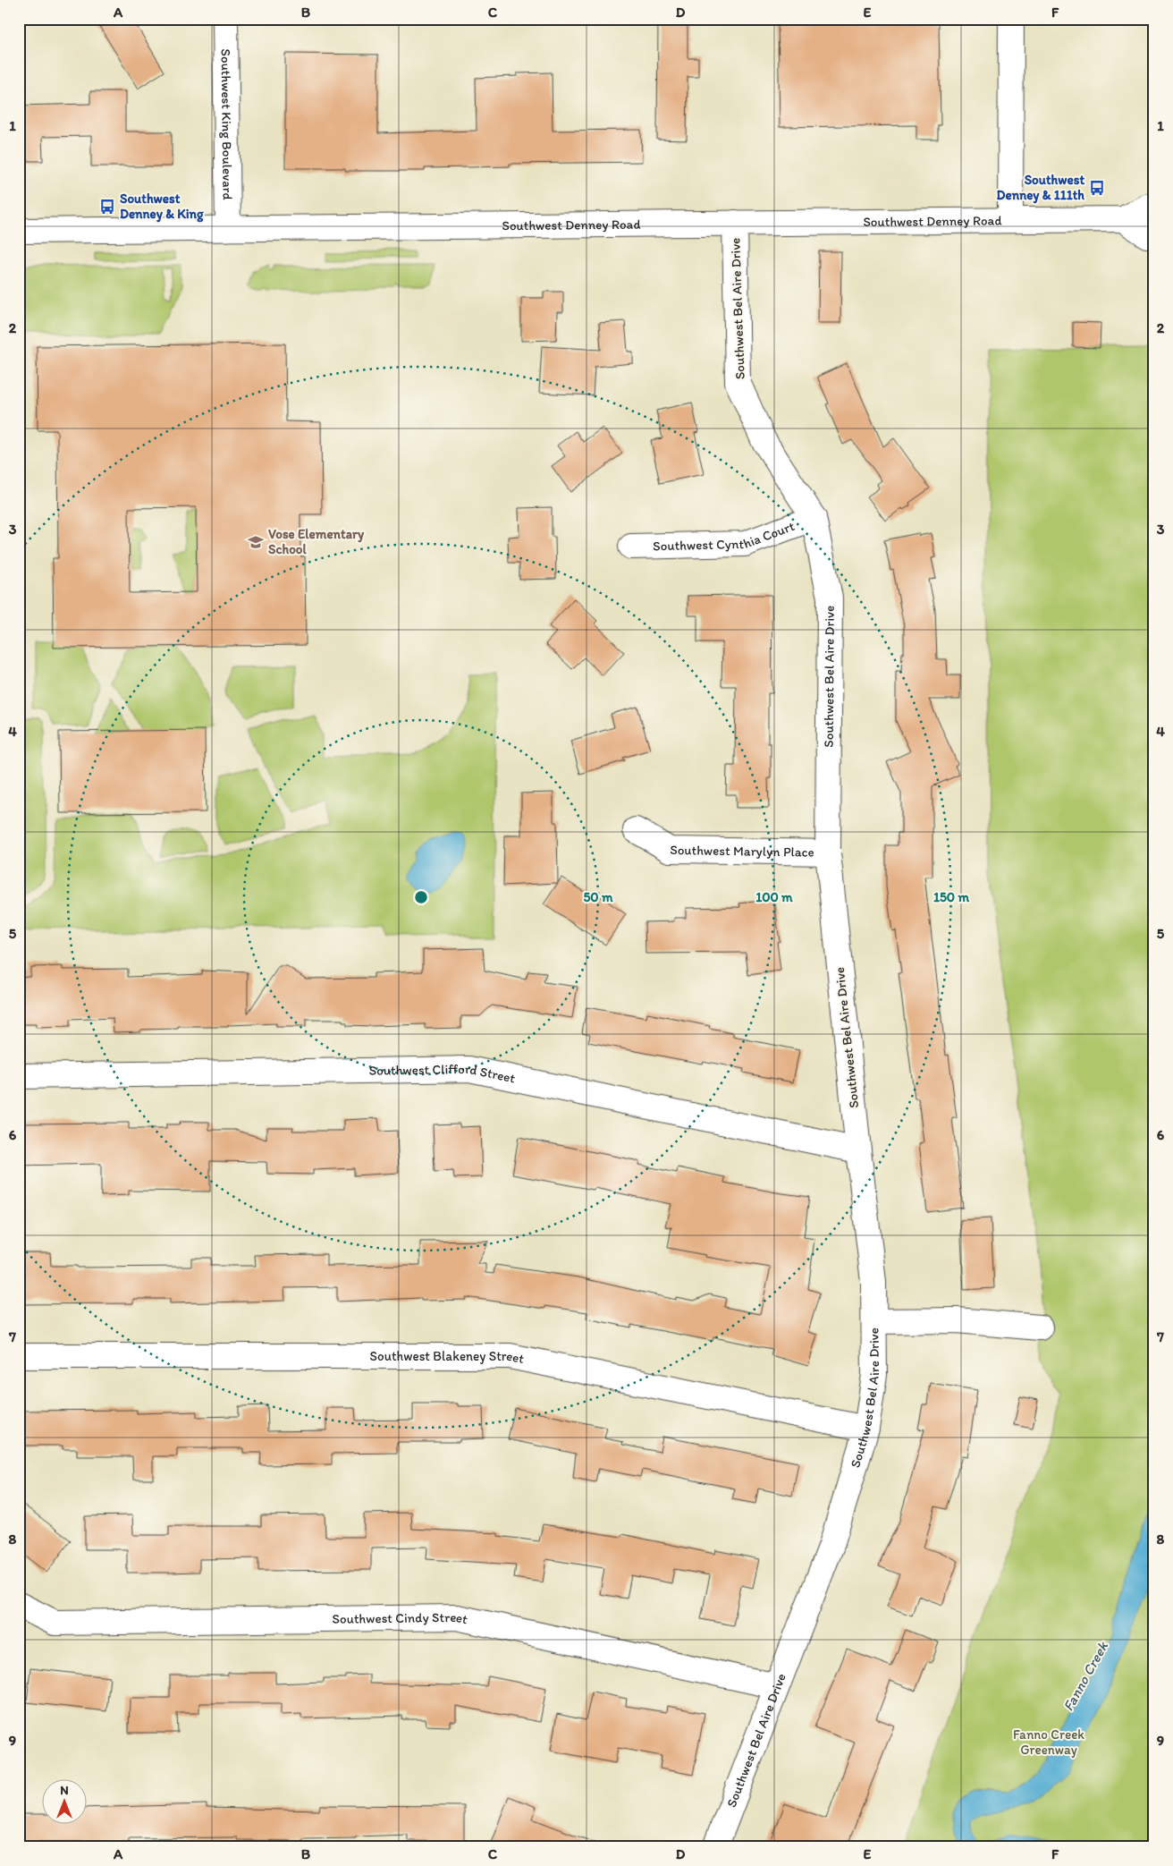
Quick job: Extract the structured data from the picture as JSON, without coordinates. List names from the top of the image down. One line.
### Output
{"streets":{"street":["Southwest King Boulevard","Southwest Denney Road","Southwest Bel Aire Drive","Southwest Cynthia Court","Southwest Marylyn Place","Southwest Clifford Street","Southwest Blakeney Street","Southwest Cindy Street"]},"crossings":[["Southwest King Boulevard","Southwest Denney Road"],["Southwest Denney Road","Southwest Bel Aire Drive"],["Southwest Bel Aire Drive","Southwest Cynthia Court"],["Southwest Bel Aire Drive","Southwest Marylyn Place"],["Southwest Bel Aire Drive","Southwest Clifford Street"],["Southwest Bel Aire Drive","Southwest Blakeney Street"],["Southwest Bel Aire Drive","Southwest Cindy Street"]],"water":["Fanno Creek"],"parks":["Fanno Creek Greenway"],"places":{"bus stop":["Southwest Denney & 111th","Southwest Denney & King"],"school or university":["Vose Elementary School"]},"north":"top","grid":{"columns":["A","B","C","D","E","F"],"rows":["1","2","3","4","5","6","7","8","9"]},"rings":["50 m","100 m","150 m"]}
